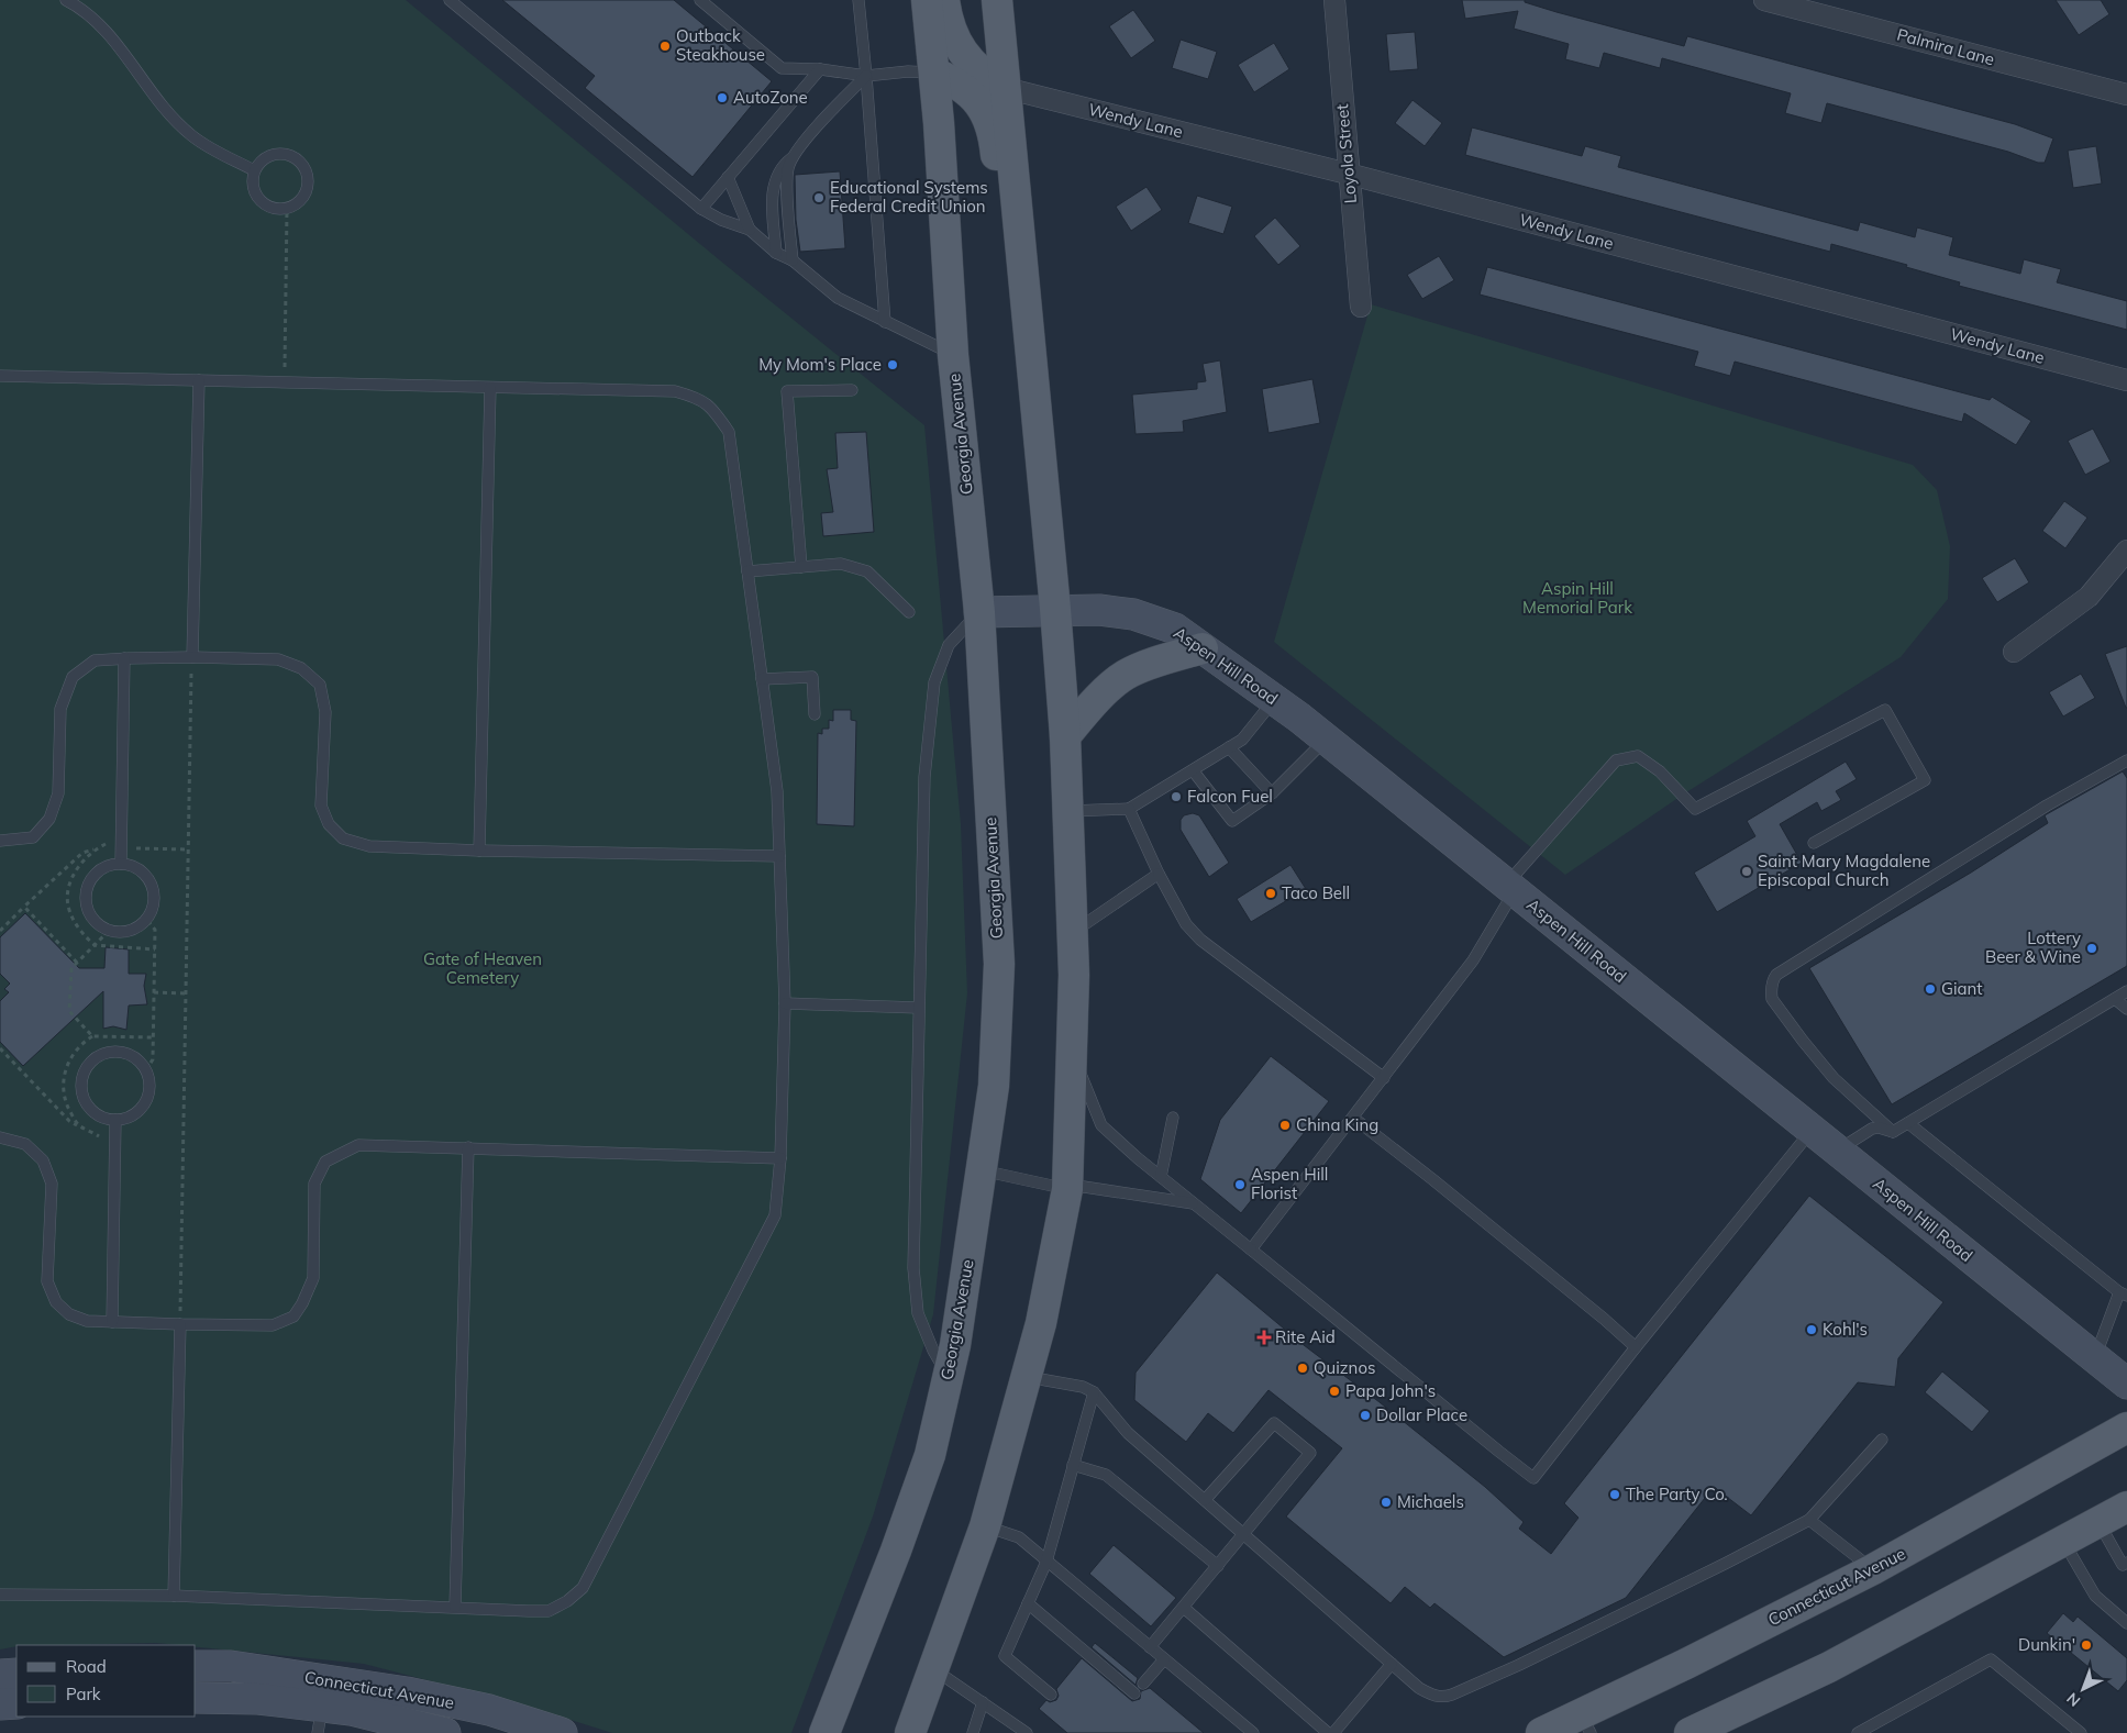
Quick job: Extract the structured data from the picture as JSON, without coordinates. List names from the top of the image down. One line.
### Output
{"streets":{"main road":["Georgia Avenue","Connecticut Avenue"],"street":["Palmira Lane","Wendy Lane","Loyola Street","Aspen Hill Road"]},"crossings":[["Wendy Lane","Loyola Street"],["Georgia Avenue","Aspen Hill Road"]],"parks":["Aspin Hill Memorial Park","Gate of Heaven Cemetery"],"places":{"other":["Outback Steakhouse","AutoZone","Educational Systems Federal Credit Union","My Mom's Place","Falcon Fuel","Saint Mary Magdalene Episcopal Church","Taco Bell","Lottery Beer & Wine","Giant","China King","Aspen Hill Florist","Kohl's","Quiznos","Papa John's","Dollar Place","The Party Co.","Michaels","Dunkin'"],"health":["Rite Aid"]},"legend":["Road","Park"],"north":"bottom left"}
